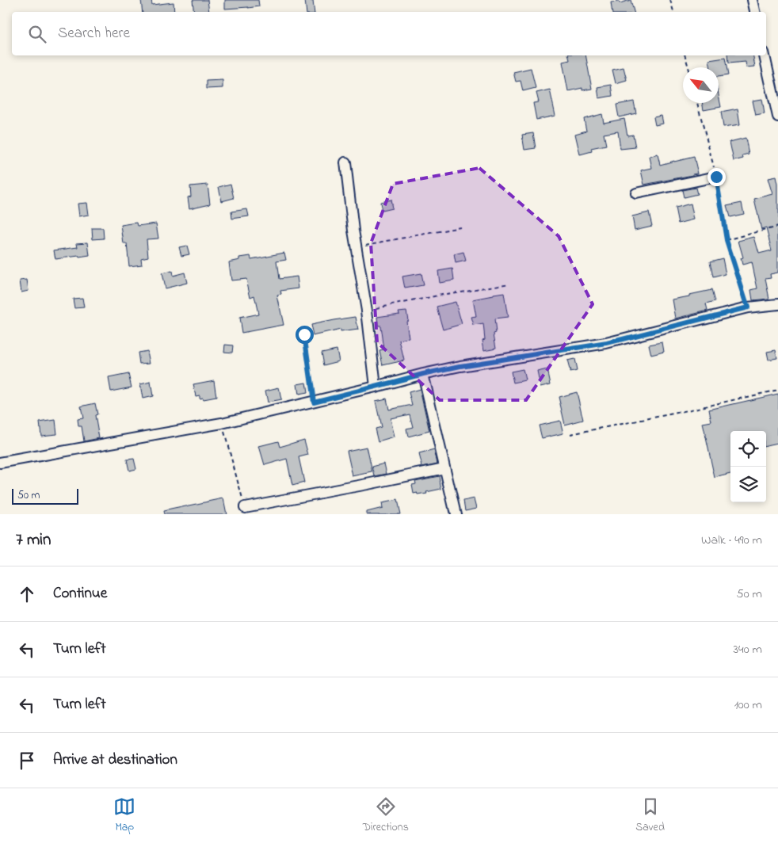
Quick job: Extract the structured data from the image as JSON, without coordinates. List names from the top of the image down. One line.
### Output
{"scale_bar":"50 m","north":"top left","page":{"search":"Search here","scale":"50 m","heading":["7 min","Walk · 490 m"],"list":[["Continue","50 m"],["Turn left","340 m"],["Turn left","100 m"],"Arrive at destination"],"nav":["Map","Directions","Saved"]}}
